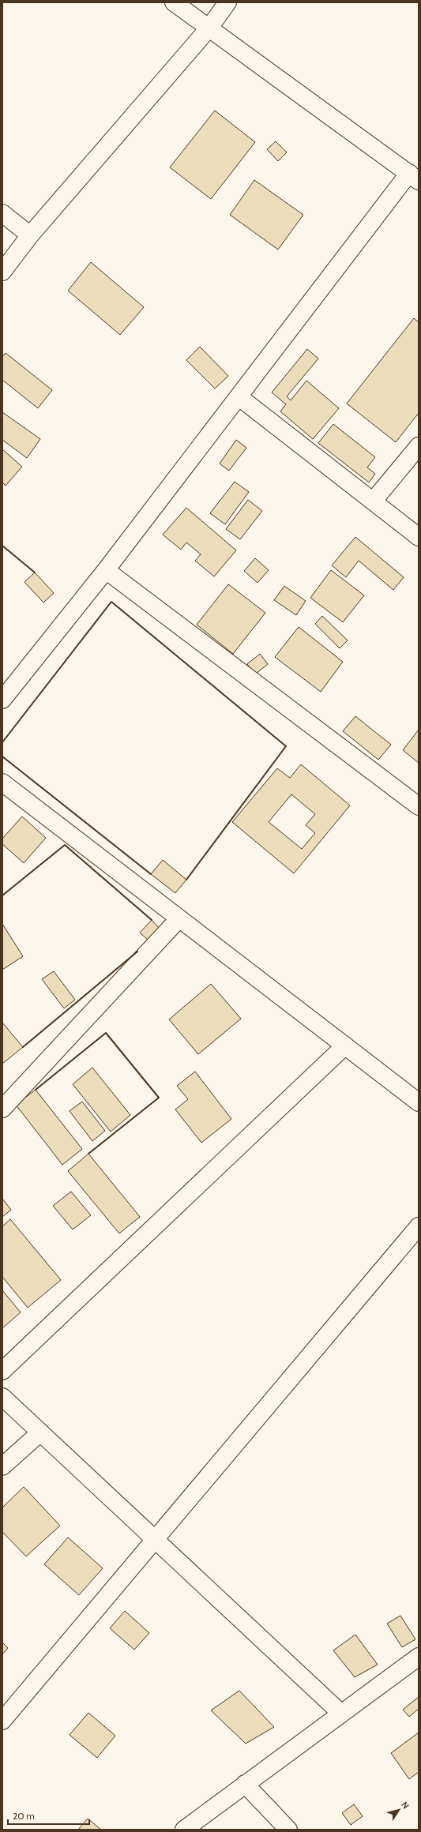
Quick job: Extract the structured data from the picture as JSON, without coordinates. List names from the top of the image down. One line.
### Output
{"scale_bar":"20 m","north":"top right"}
